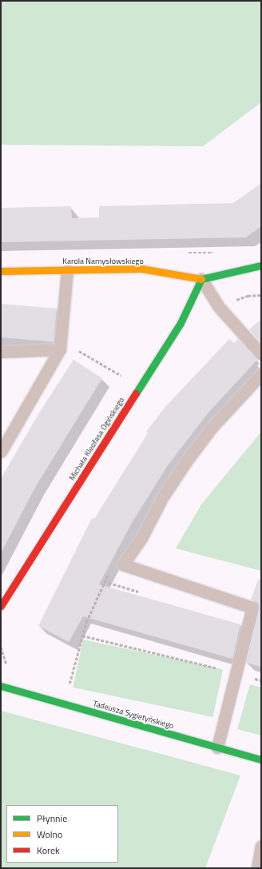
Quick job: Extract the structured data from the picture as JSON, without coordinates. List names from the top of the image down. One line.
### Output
{"streets":{"street":["Karola Namysłowskiego","Michała Kleofasa Ogińskiego","Tadeusza Sygietyńskiego"]},"crossings":[["Karola Namysłowskiego","Michała Kleofasa Ogińskiego"]],"legend":["Płynnie","Wolno","Korek"]}
